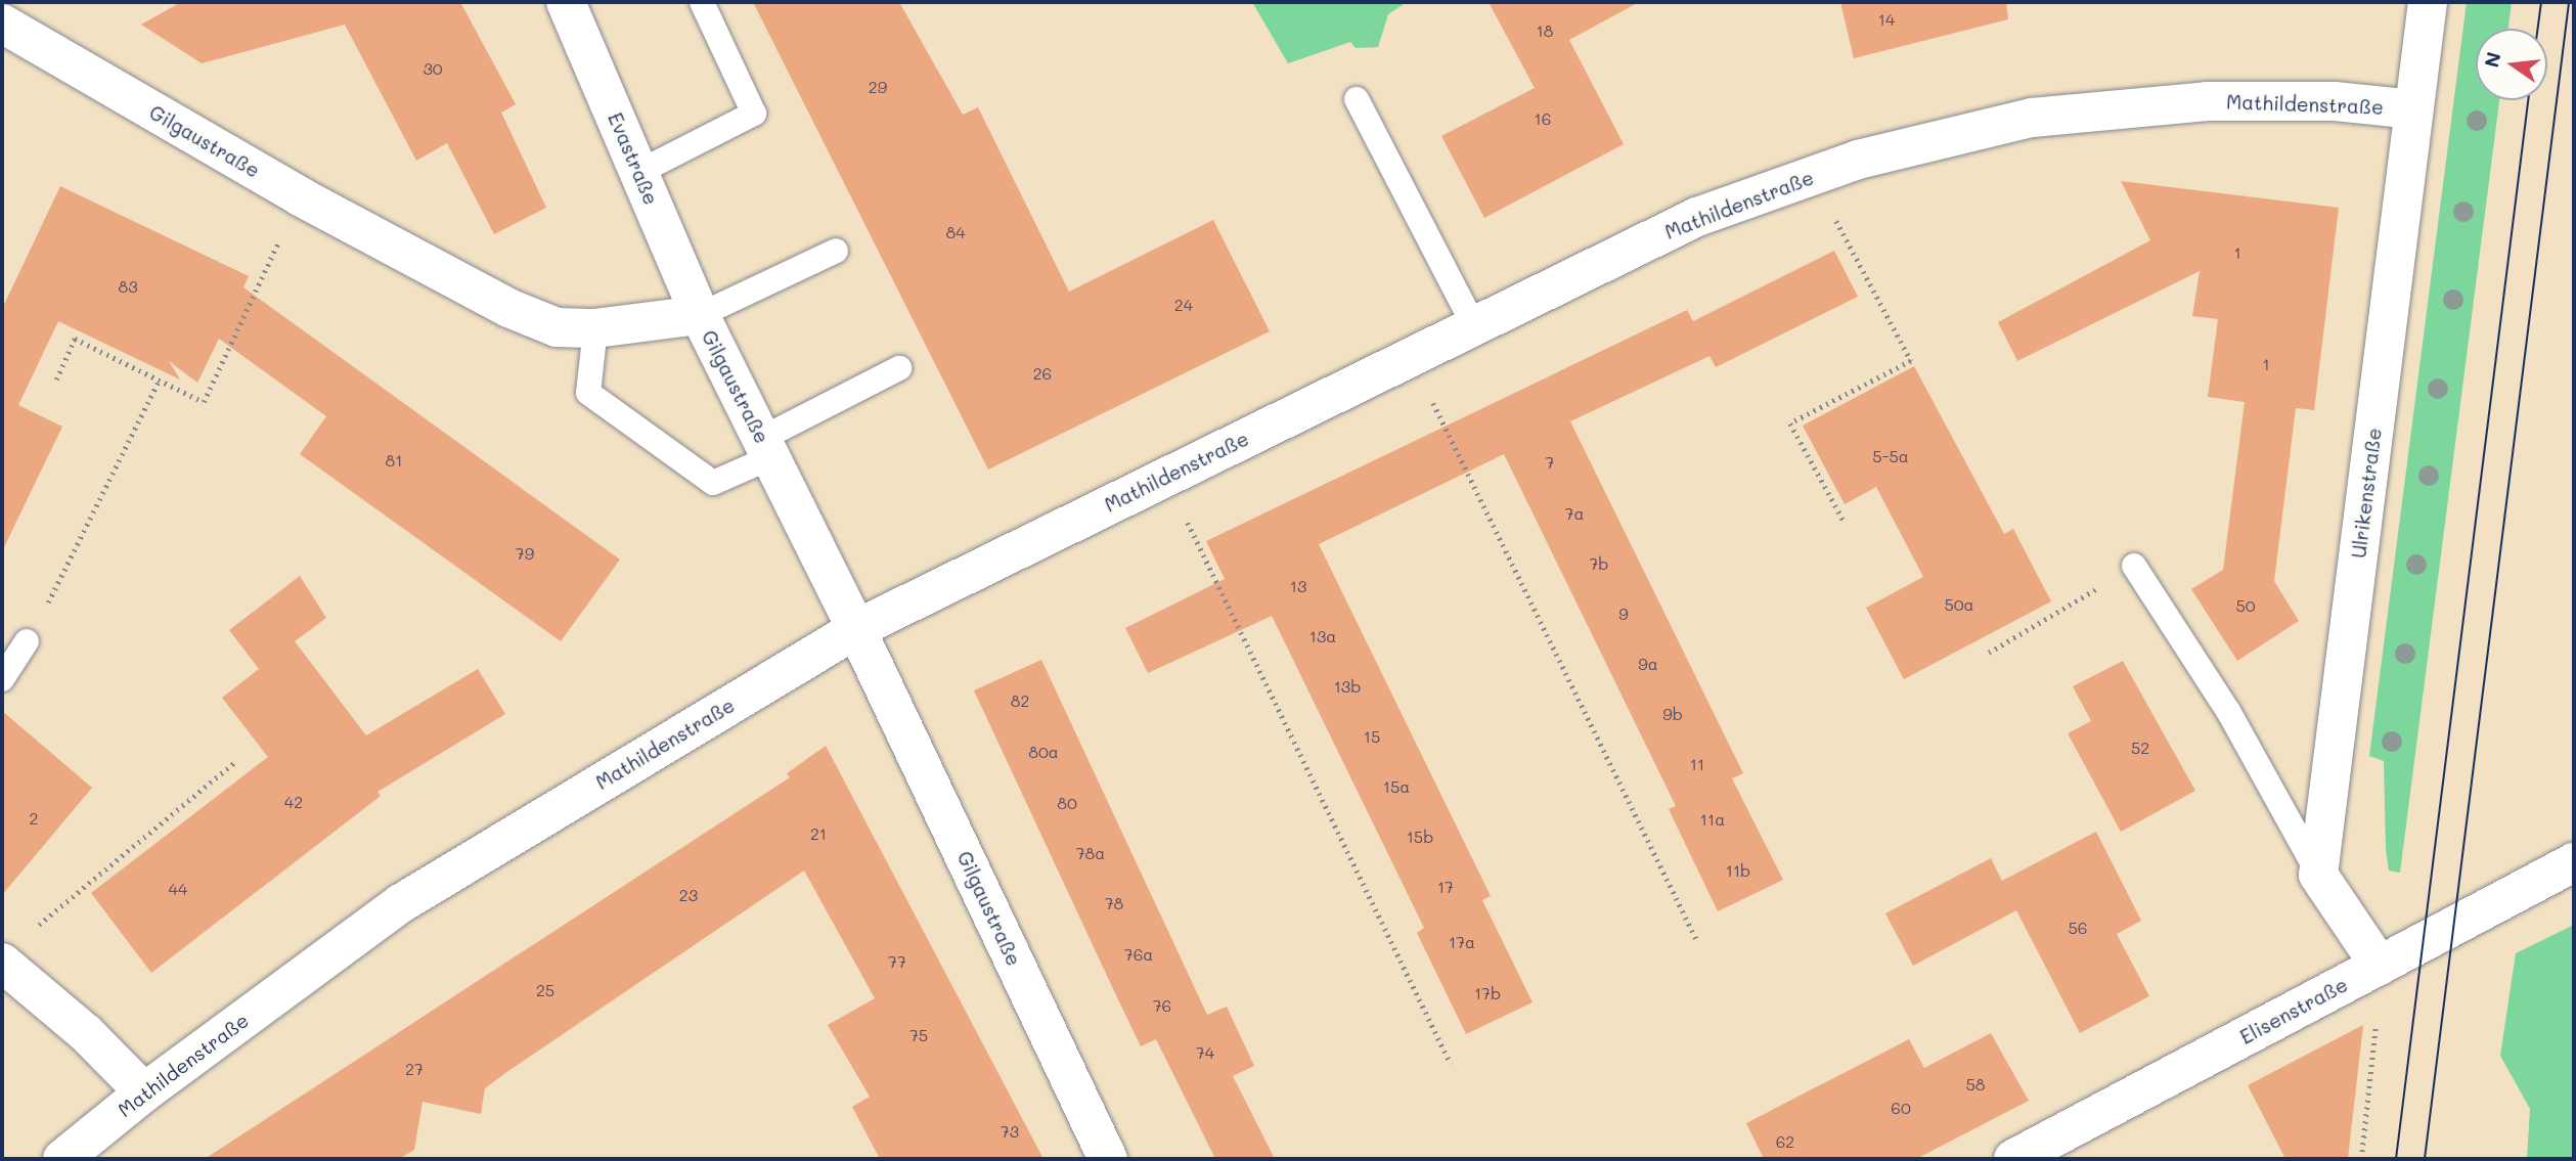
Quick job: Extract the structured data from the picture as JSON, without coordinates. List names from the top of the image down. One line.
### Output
{"streets":{"street":["Mathildenstraße","Gilgaustraße","Evastraße","Ulrikenstraße","Elisenstraße"]},"crossings":[["Mathildenstraße","Gilgaustraße"],["Mathildenstraße","Ulrikenstraße"],["Gilgaustraße","Evastraße"]],"house_numbers":["14","18","30","29","16","84","1","83","24","1","26","5-5a","81","7","7a","79","7b","13","50a","50","9","13a","9a","13b","82","9b","15","52","80a","11","15a","42","80","2","11a","21","15b","78a","11b","17","44","23","78","56","17a","76a","77","25","17b","76","75","74","27","58","60","73","62"],"north":"left"}
